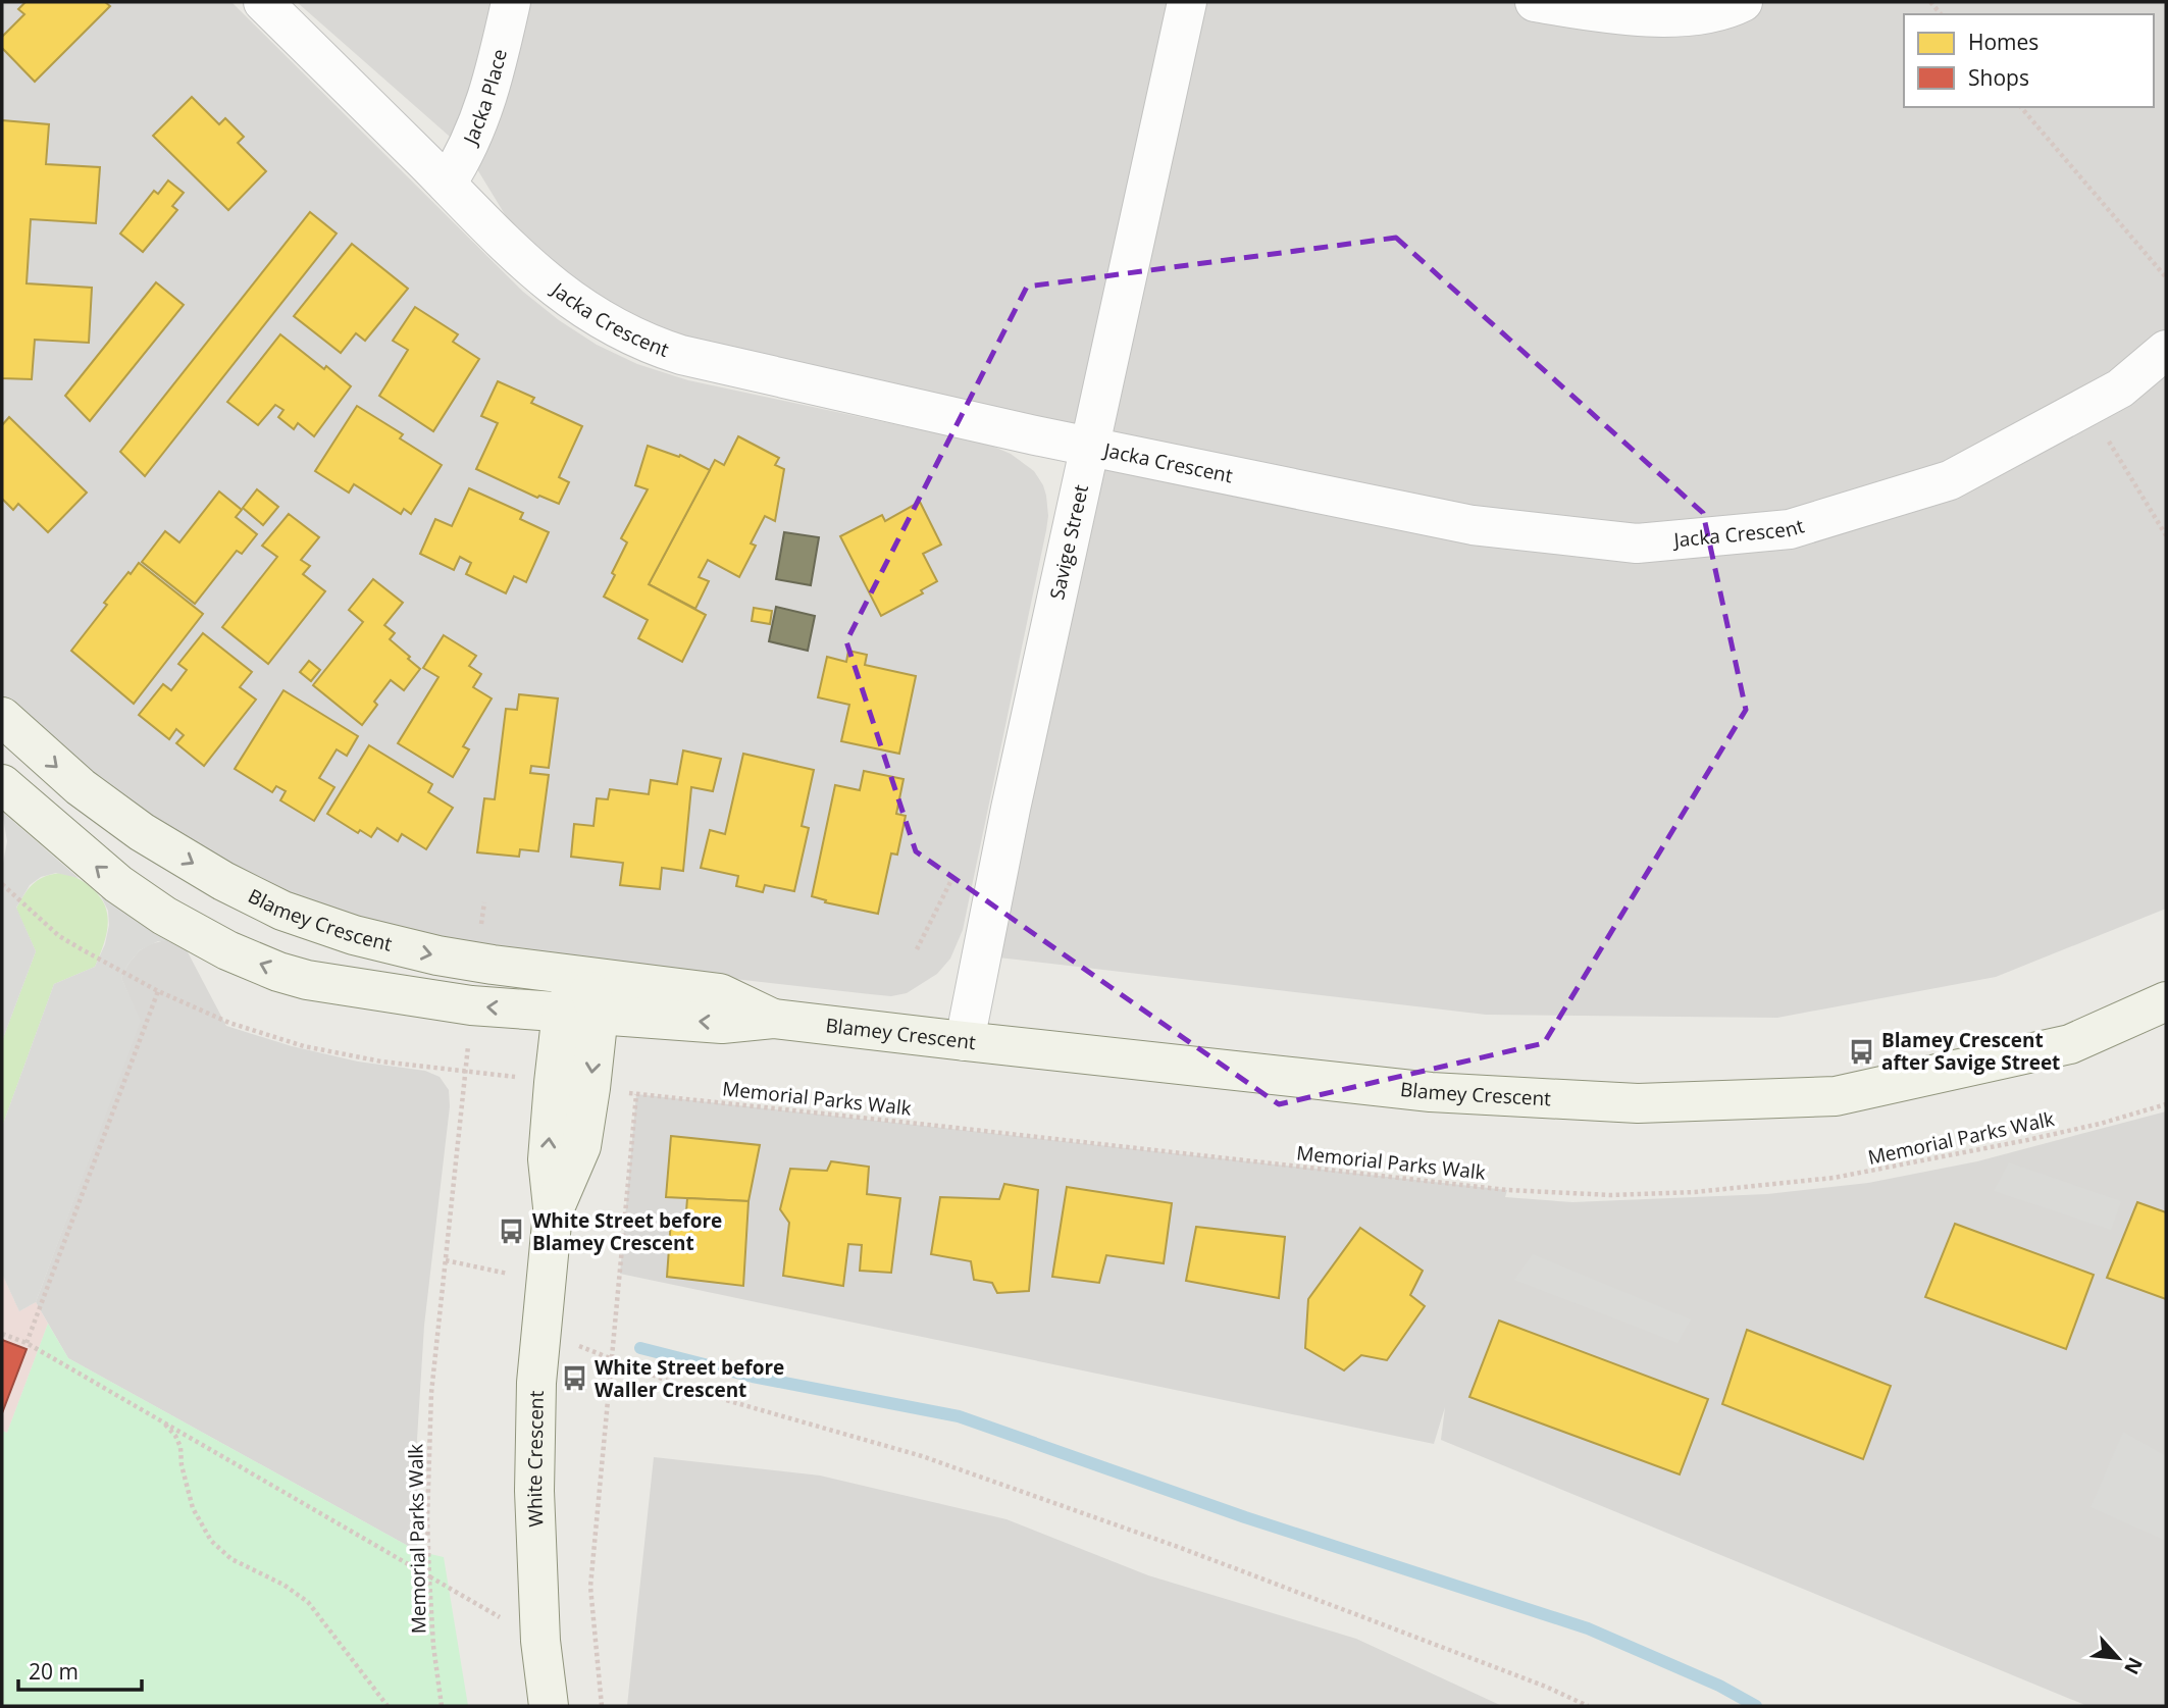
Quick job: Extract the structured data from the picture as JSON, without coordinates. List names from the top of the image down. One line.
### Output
{"streets":{"street":["Jacka Place","Jacka Crescent","Savige Street","Blamey Crescent","White Crescent"],"path":["Memorial Parks Walk"]},"crossings":[["Jacka Place","Jacka Crescent"],["Jacka Crescent","Savige Street"],["Savige Street","Blamey Crescent"],["Blamey Crescent","White Crescent"]],"places":{"bus stop":["Blamey Crescent after Savige Street","White Street before Blamey Crescent","White Street before Waller Crescent"]},"legend":["Homes","Shops"],"scale_bar":"20 m","north":"bottom right"}
